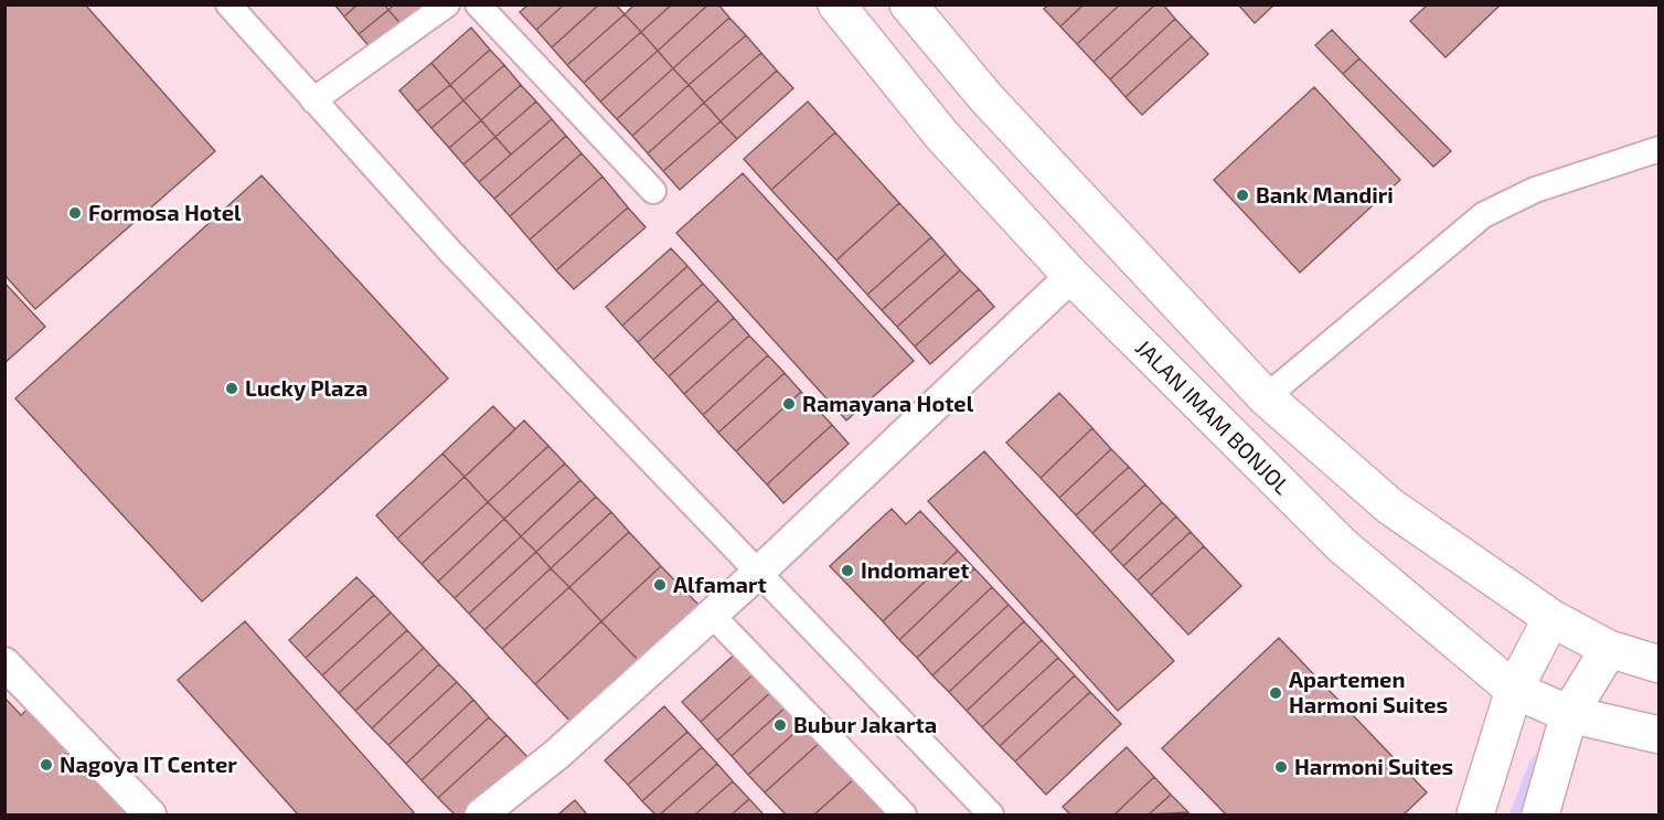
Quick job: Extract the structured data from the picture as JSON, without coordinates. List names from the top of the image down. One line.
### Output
{"streets":{"main road":["JALAN IMAM BONJOL"]},"places":["Bank Mandiri","Formosa Hotel","Lucky Plaza","Ramayana Hotel","Indomaret","Alfamart","Apartemen Harmoni Suites","Bubur Jakarta","Nagoya IT Center","Harmoni Suites"]}
